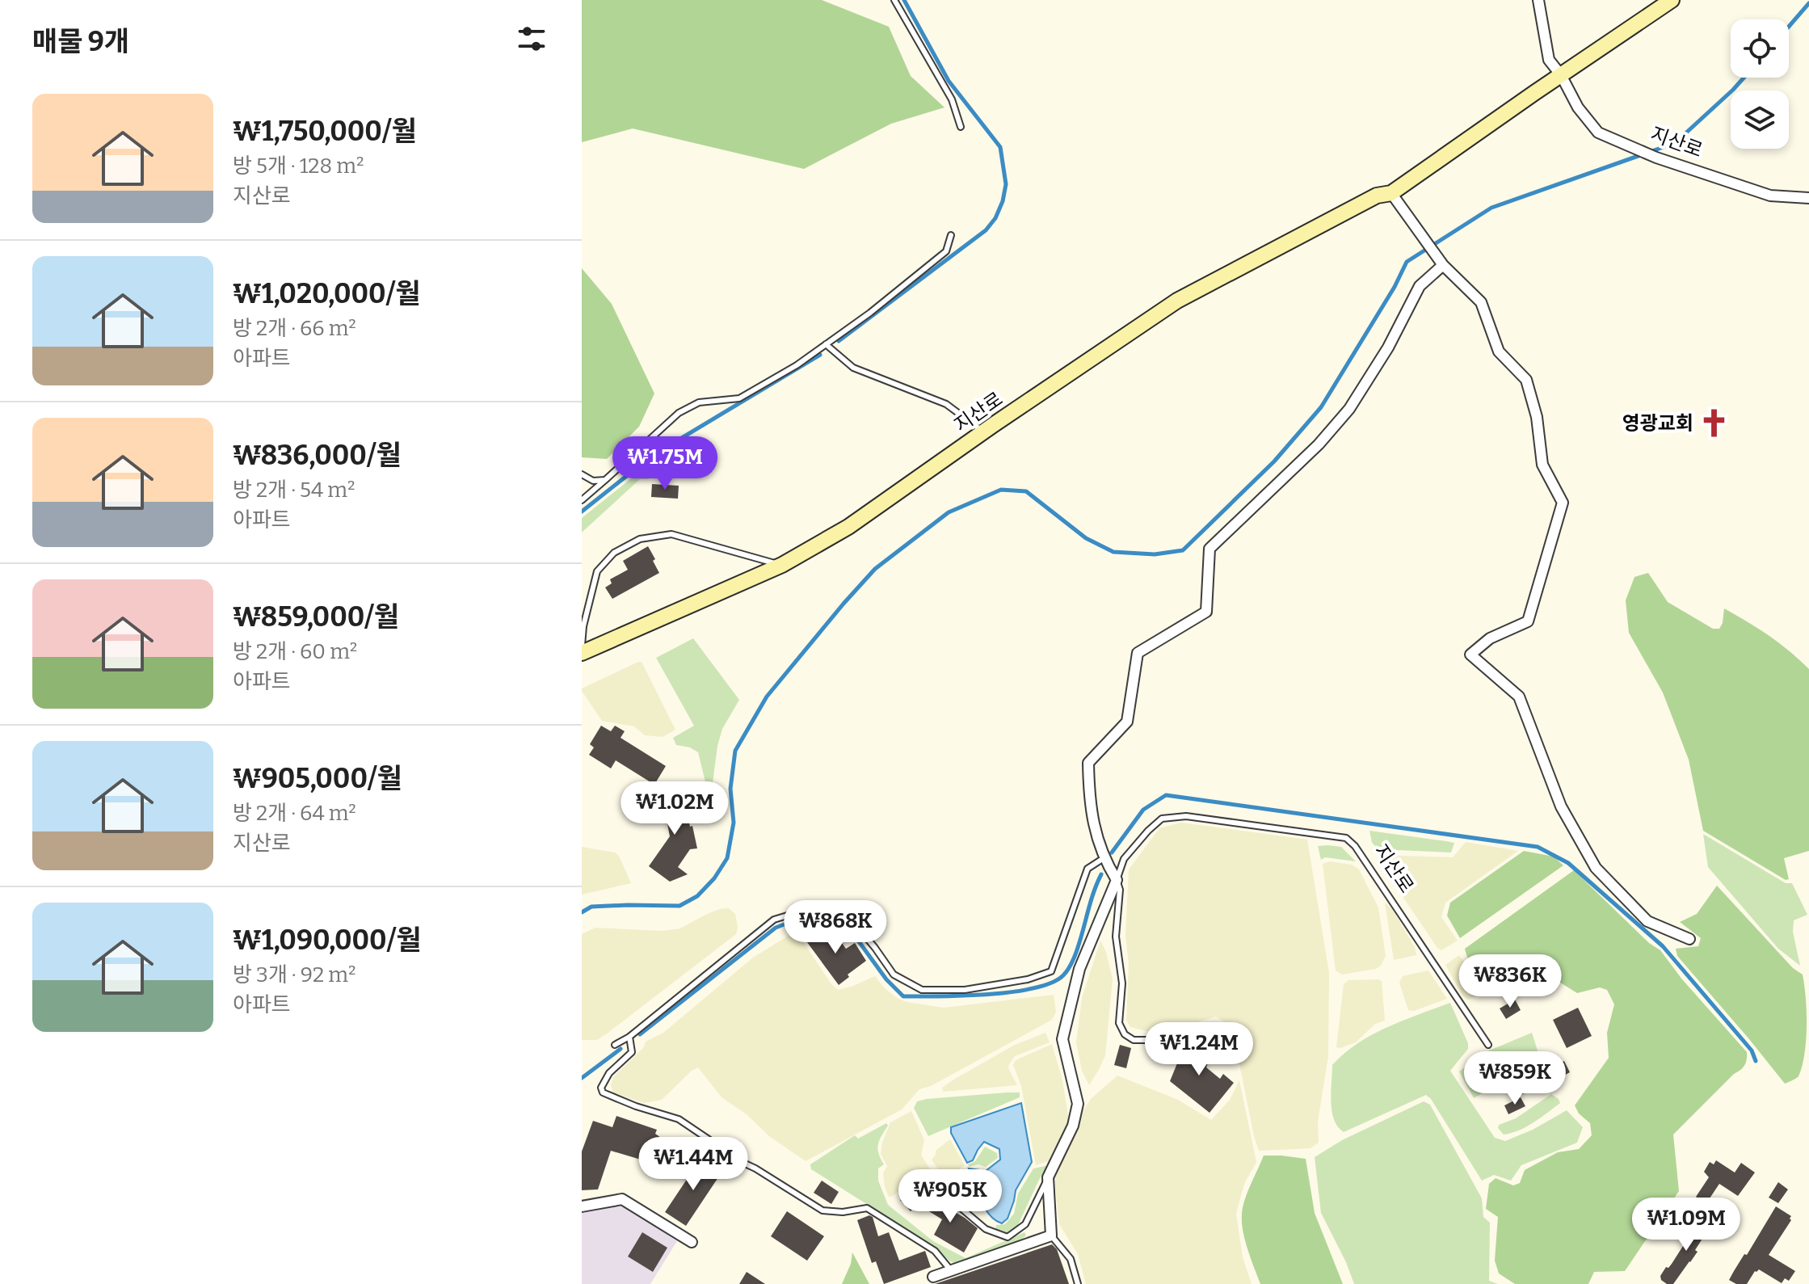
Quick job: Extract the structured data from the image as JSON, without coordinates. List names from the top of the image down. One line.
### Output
{"streets":{"main road":["지산로"]},"places":{"church":["영광교회"]},"page":{"heading":"매물 9개","list":[{"name":"₩1,750,000/월","note":"방 5개 · 128 m² · 지산로"},{"name":"₩1,020,000/월","note":"방 2개 · 66 m² · 아파트"},{"name":"₩836,000/월","note":"방 2개 · 54 m² · 아파트"},{"name":"₩859,000/월","note":"방 2개 · 60 m² · 아파트"},{"name":"₩905,000/월","note":"방 2개 · 64 m² · 지산로"},{"name":"₩1,090,000/월","note":"방 3개 · 92 m² · 아파트"}],"price":["₩1.75M","₩1.02M","₩868K","₩836K","₩1.24M","₩859K","₩1.44M","₩905K","₩1.09M"]}}
